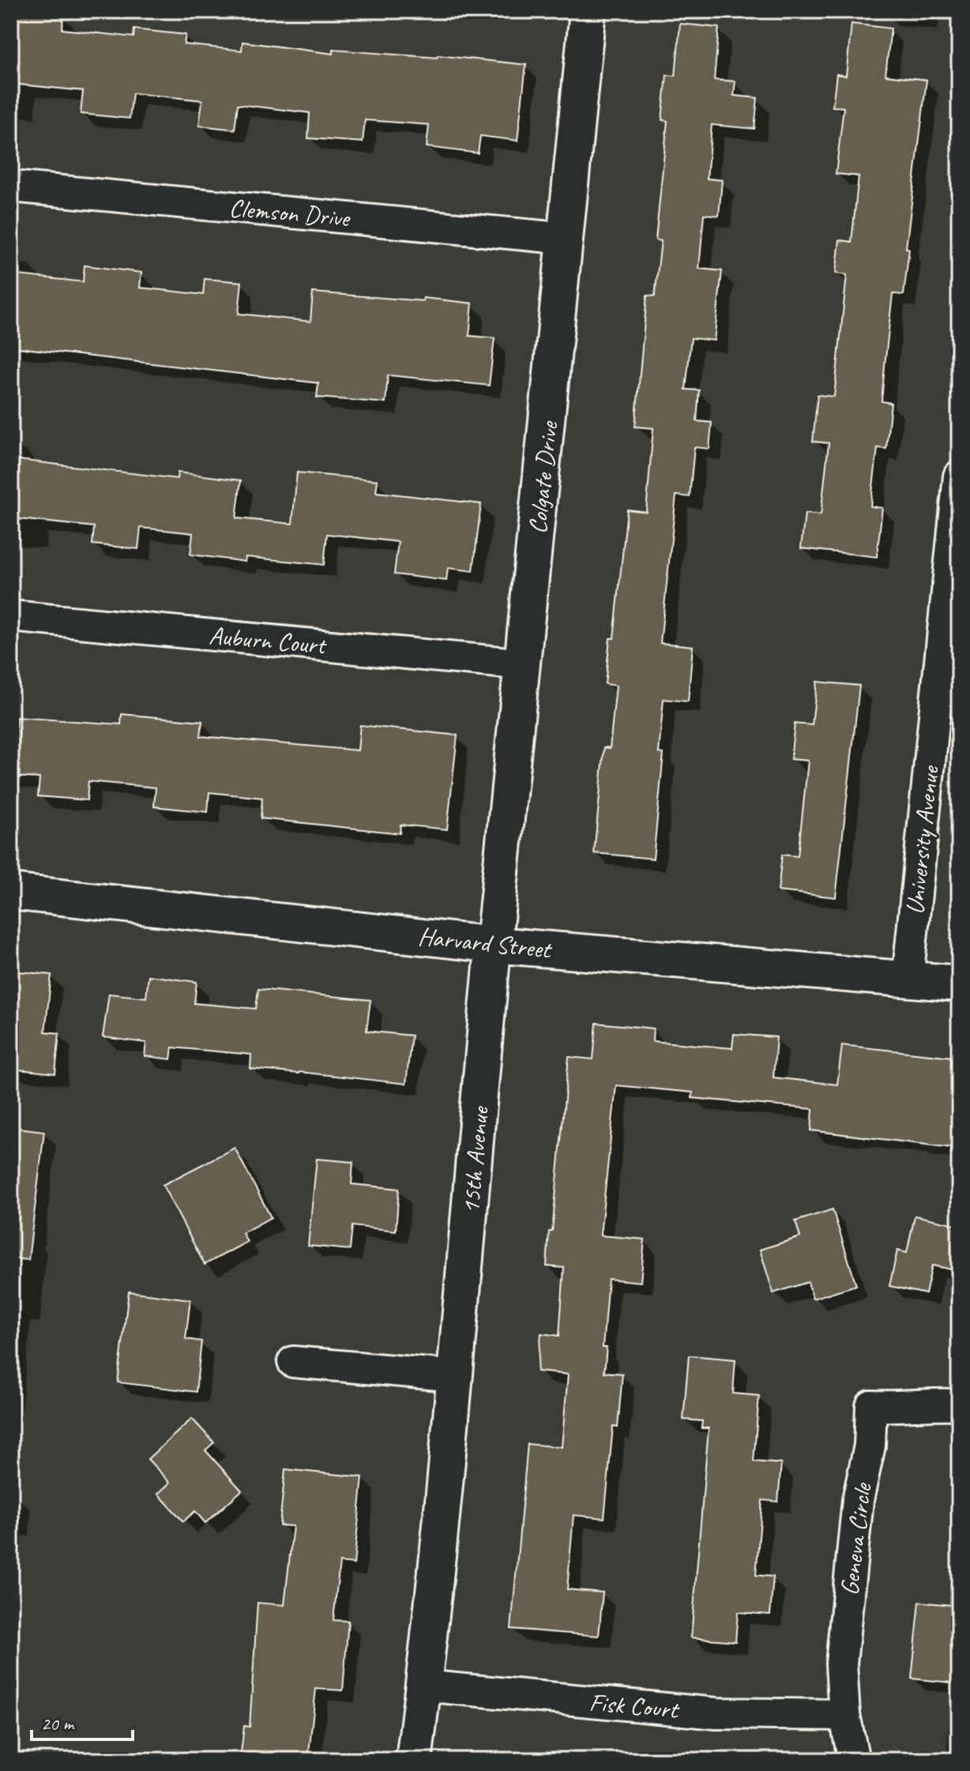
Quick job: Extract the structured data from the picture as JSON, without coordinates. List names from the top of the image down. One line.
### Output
{"streets":{"street":["Clemson Drive","Colgate Drive","Auburn Court","University Avenue","Harvard Street","15th Avenue","Geneva Circle","Fisk Court"]},"crossings":[["Clemson Drive","Colgate Drive"],["Colgate Drive","Auburn Court"],["Colgate Drive","Harvard Street"],["Colgate Drive","15th Avenue"],["University Avenue","Harvard Street"],["Harvard Street","15th Avenue"],["15th Avenue","Fisk Court"],["Geneva Circle","Fisk Court"]],"scale_bar":"20 m"}
